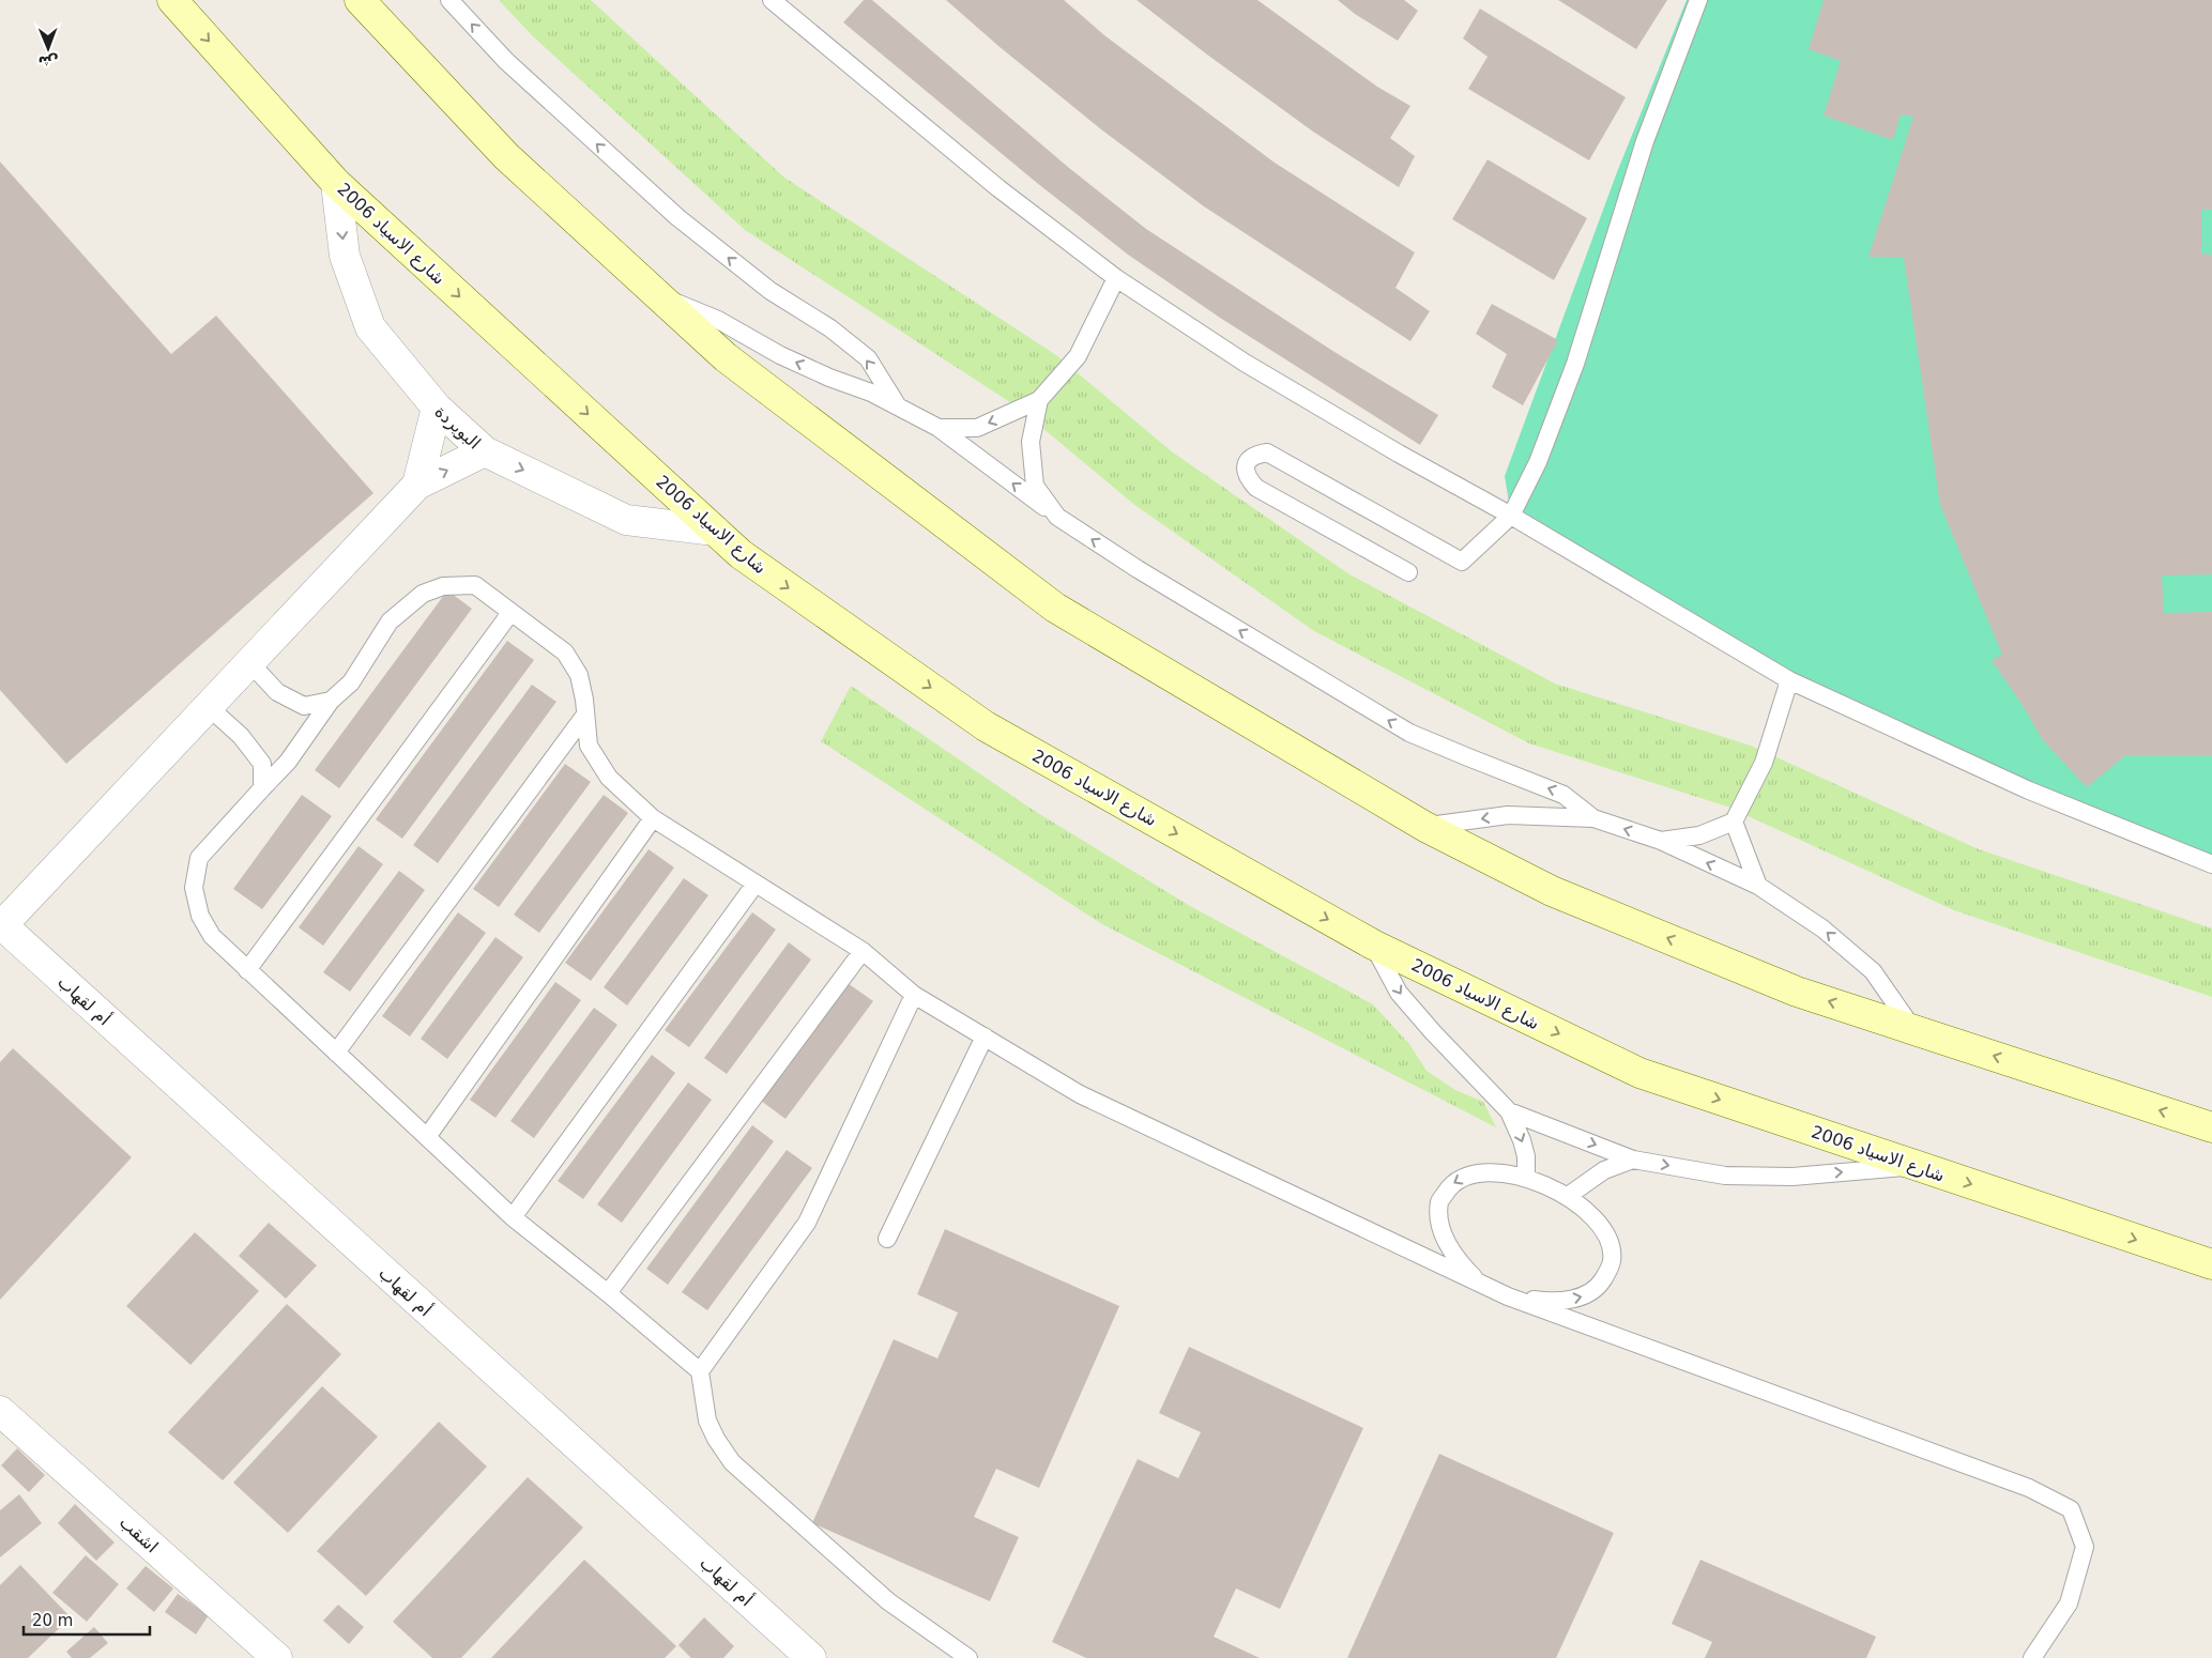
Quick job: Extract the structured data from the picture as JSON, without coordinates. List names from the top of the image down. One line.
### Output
{"streets":{"main road":["شارع الاسياد 2006"],"street":["البويردة","أم لقهاب","اشقب"]},"crossings":[["شارع الاسياد 2006","البويردة"]],"one_way":["البويردة"],"scale_bar":"20 m","north":"bottom"}
